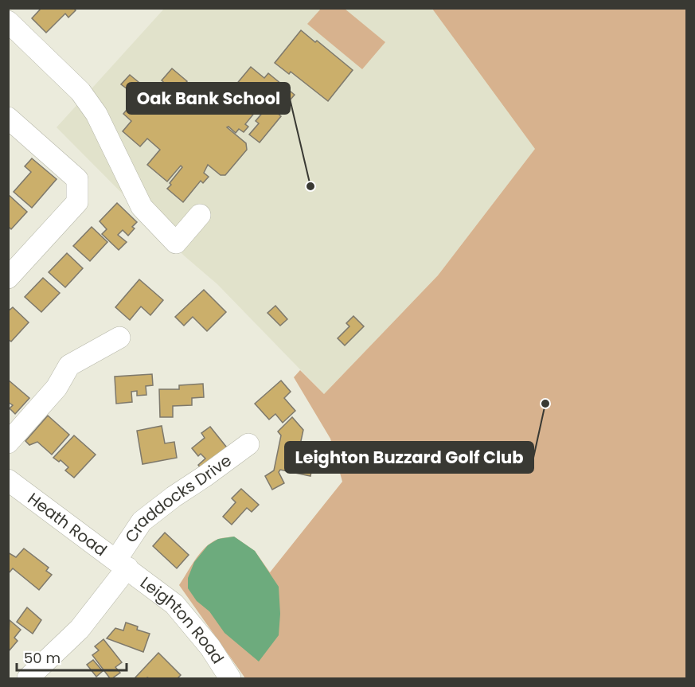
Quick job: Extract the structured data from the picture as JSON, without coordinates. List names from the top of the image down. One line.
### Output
{"streets":{"street":["Craddocks Drive","Heath Road","Leighton Road"]},"crossings":[["Craddocks Drive","Heath Road"],["Craddocks Drive","Leighton Road"],["Heath Road","Leighton Road"]],"places":["Oak Bank School","Leighton Buzzard Golf Club"],"scale_bar":"50 m"}
